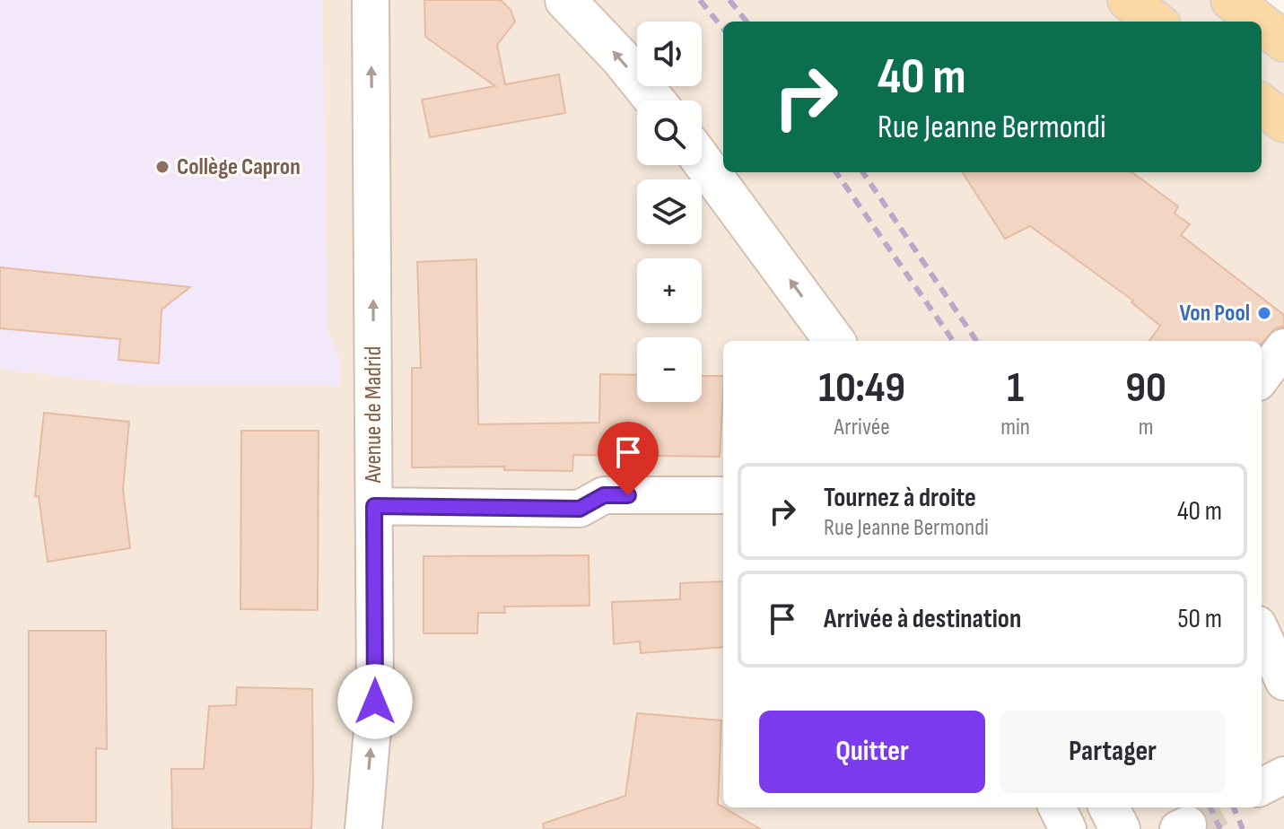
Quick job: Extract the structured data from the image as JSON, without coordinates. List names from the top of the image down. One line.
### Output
{"streets":{"street":["Avenue de Madrid"]},"one_way":["Avenue de Madrid"],"places":["Collège Capron","Von Pool"],"page":{"map_buttons":["+","−"],"turn":["40 m","Rue Jeanne Bermondi"],"eta":["10:49","Arrivée","1","min","90","m"],"list":[{"name":"Tournez à droite","note":"Rue Jeanne Bermondi","value":"40 m"},{"name":"Arrivée à destination","value":"50 m"}],"buttons":["Quitter","Partager"]}}
